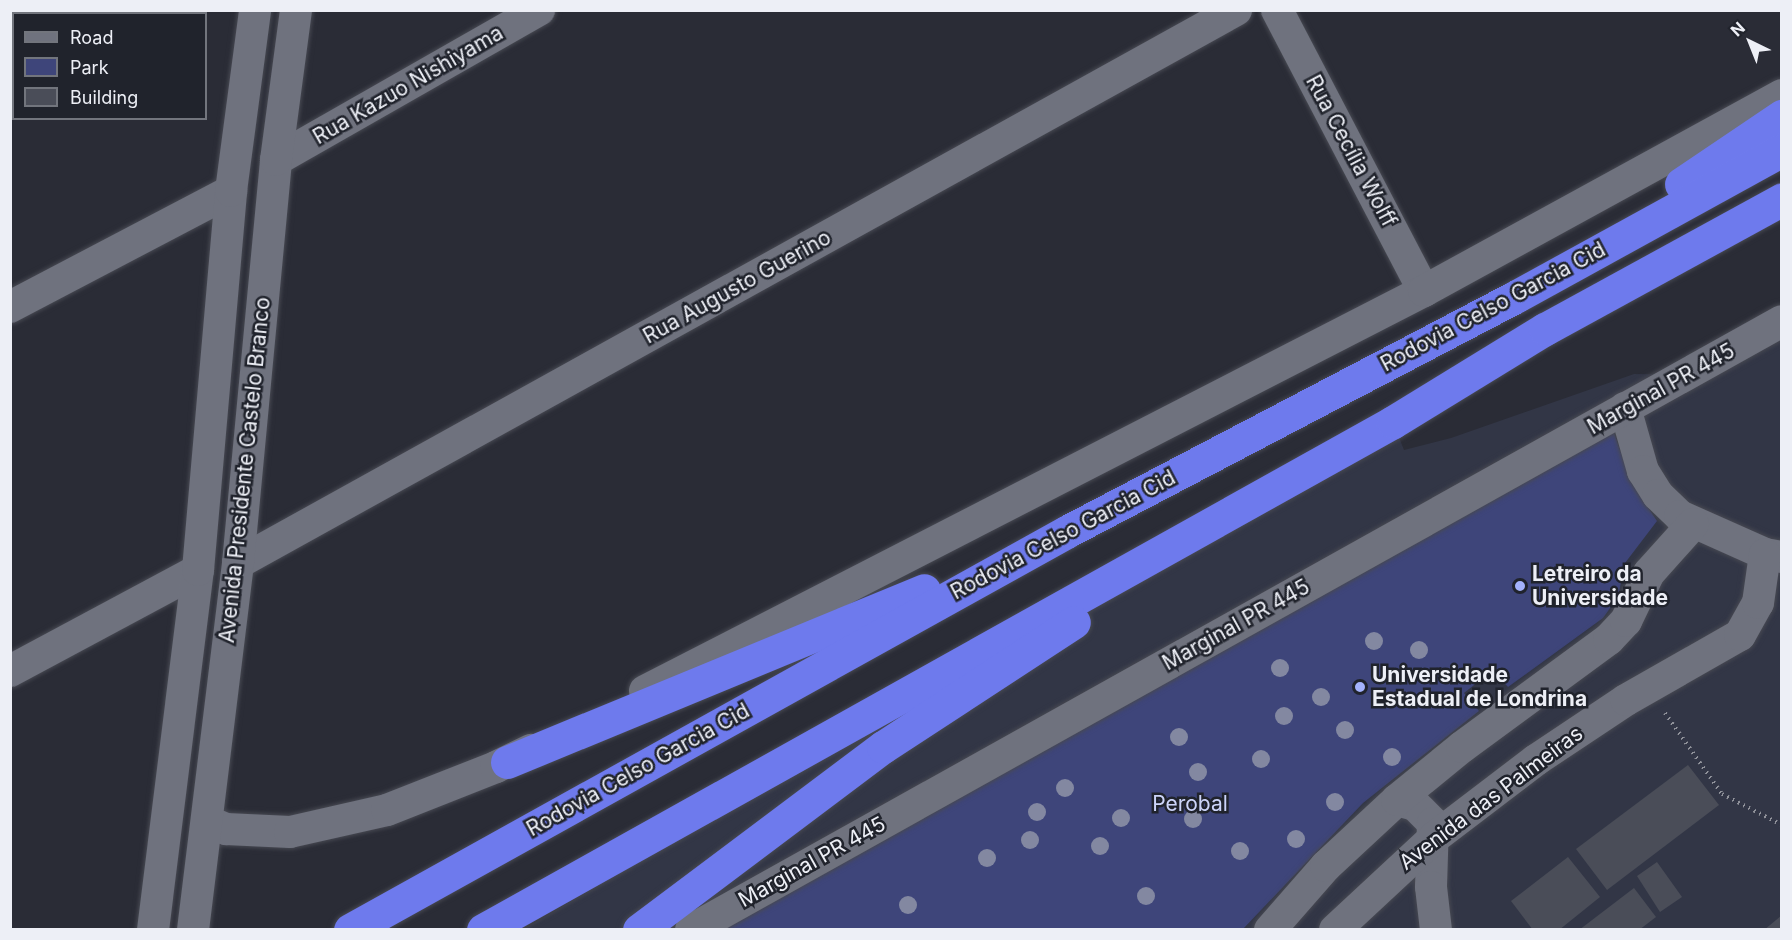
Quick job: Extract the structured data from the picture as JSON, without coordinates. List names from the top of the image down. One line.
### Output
{"streets":{"highway":["Rodovia Celso Garcia Cid"],"street":["Rua Kazuo Nishiyama","Rua Cecília Wolff","Rua Augusto Guerino","Marginal PR 445","Avenida Presidente Castelo Branco","Avenida das Palmeiras"]},"crossings":[["Rua Kazuo Nishiyama","Avenida Presidente Castelo Branco"],["Rua Augusto Guerino","Avenida Presidente Castelo Branco"],["Marginal PR 445","Avenida das Palmeiras"]],"parks":["Perobal"],"places":["Letreiro da Universidade","Universidade Estadual de Londrina"],"legend":["Road","Park","Building"],"north":"top left"}
